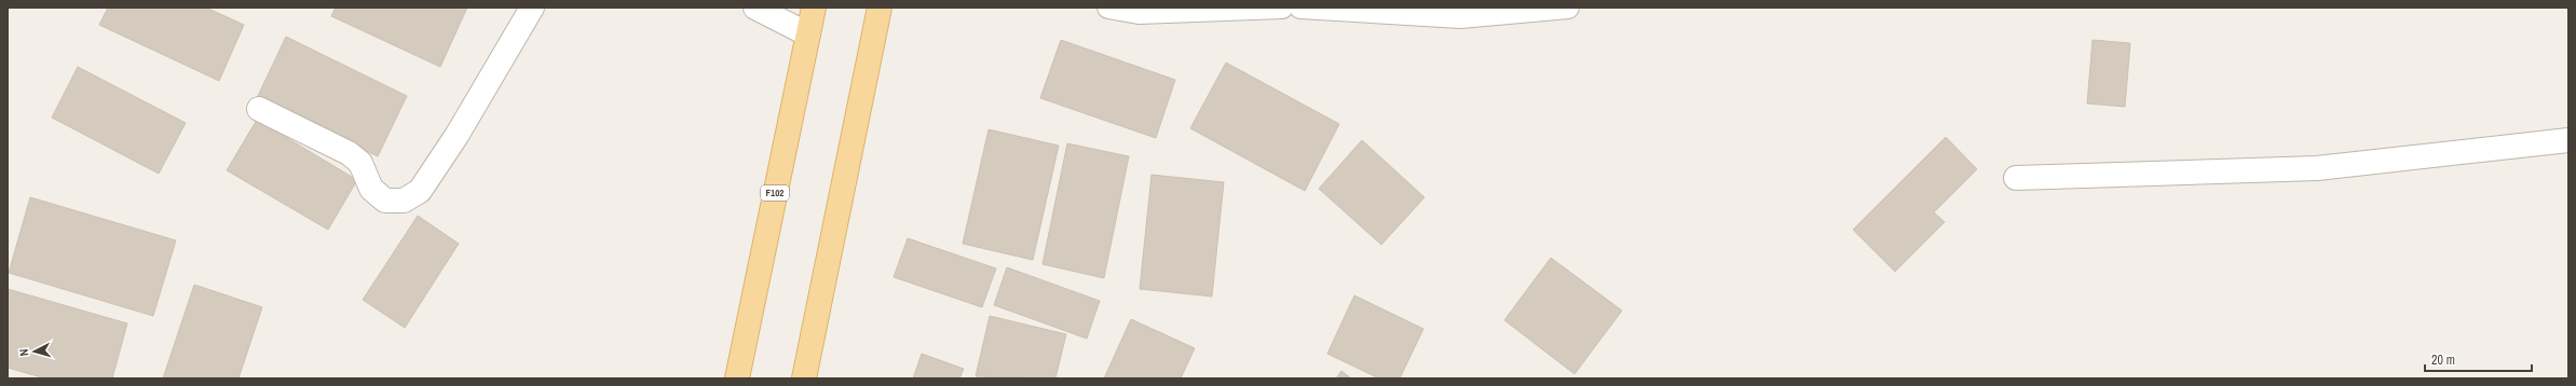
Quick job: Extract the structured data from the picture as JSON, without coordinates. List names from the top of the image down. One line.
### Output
{"streets":{"main road":["F102"]},"scale_bar":"20 m","north":"left"}
